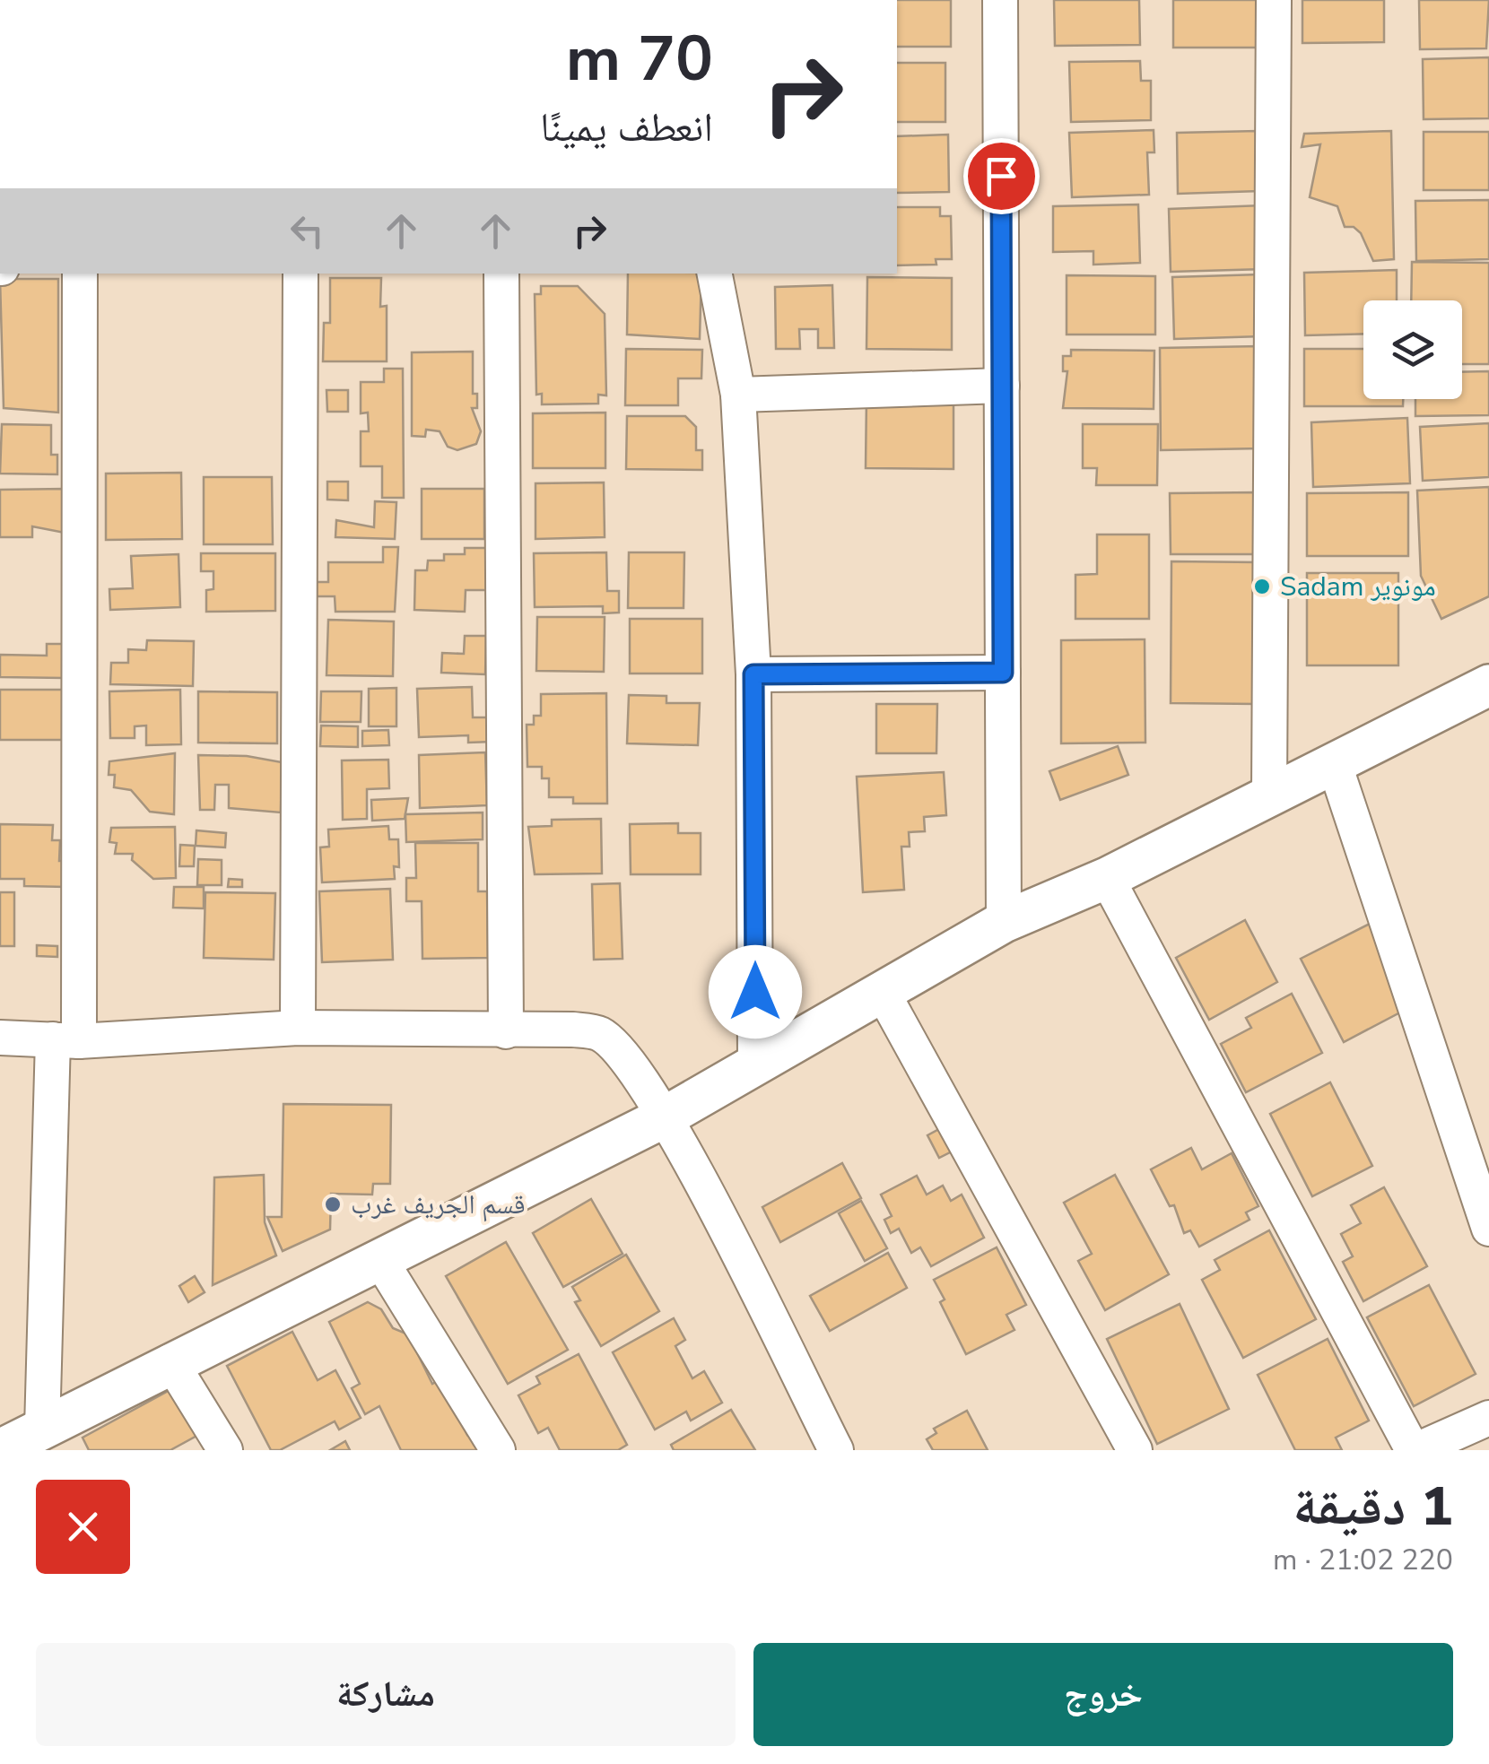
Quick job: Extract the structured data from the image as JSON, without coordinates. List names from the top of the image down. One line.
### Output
{"places":["Sadam مونوير","قسم الجريف غرب"],"page":{"turn":["70 m","انعطف يمينًا"],"heading":["1 دقيقة","220 m · 21:02"],"buttons":["خروج","مشاركة"]}}
